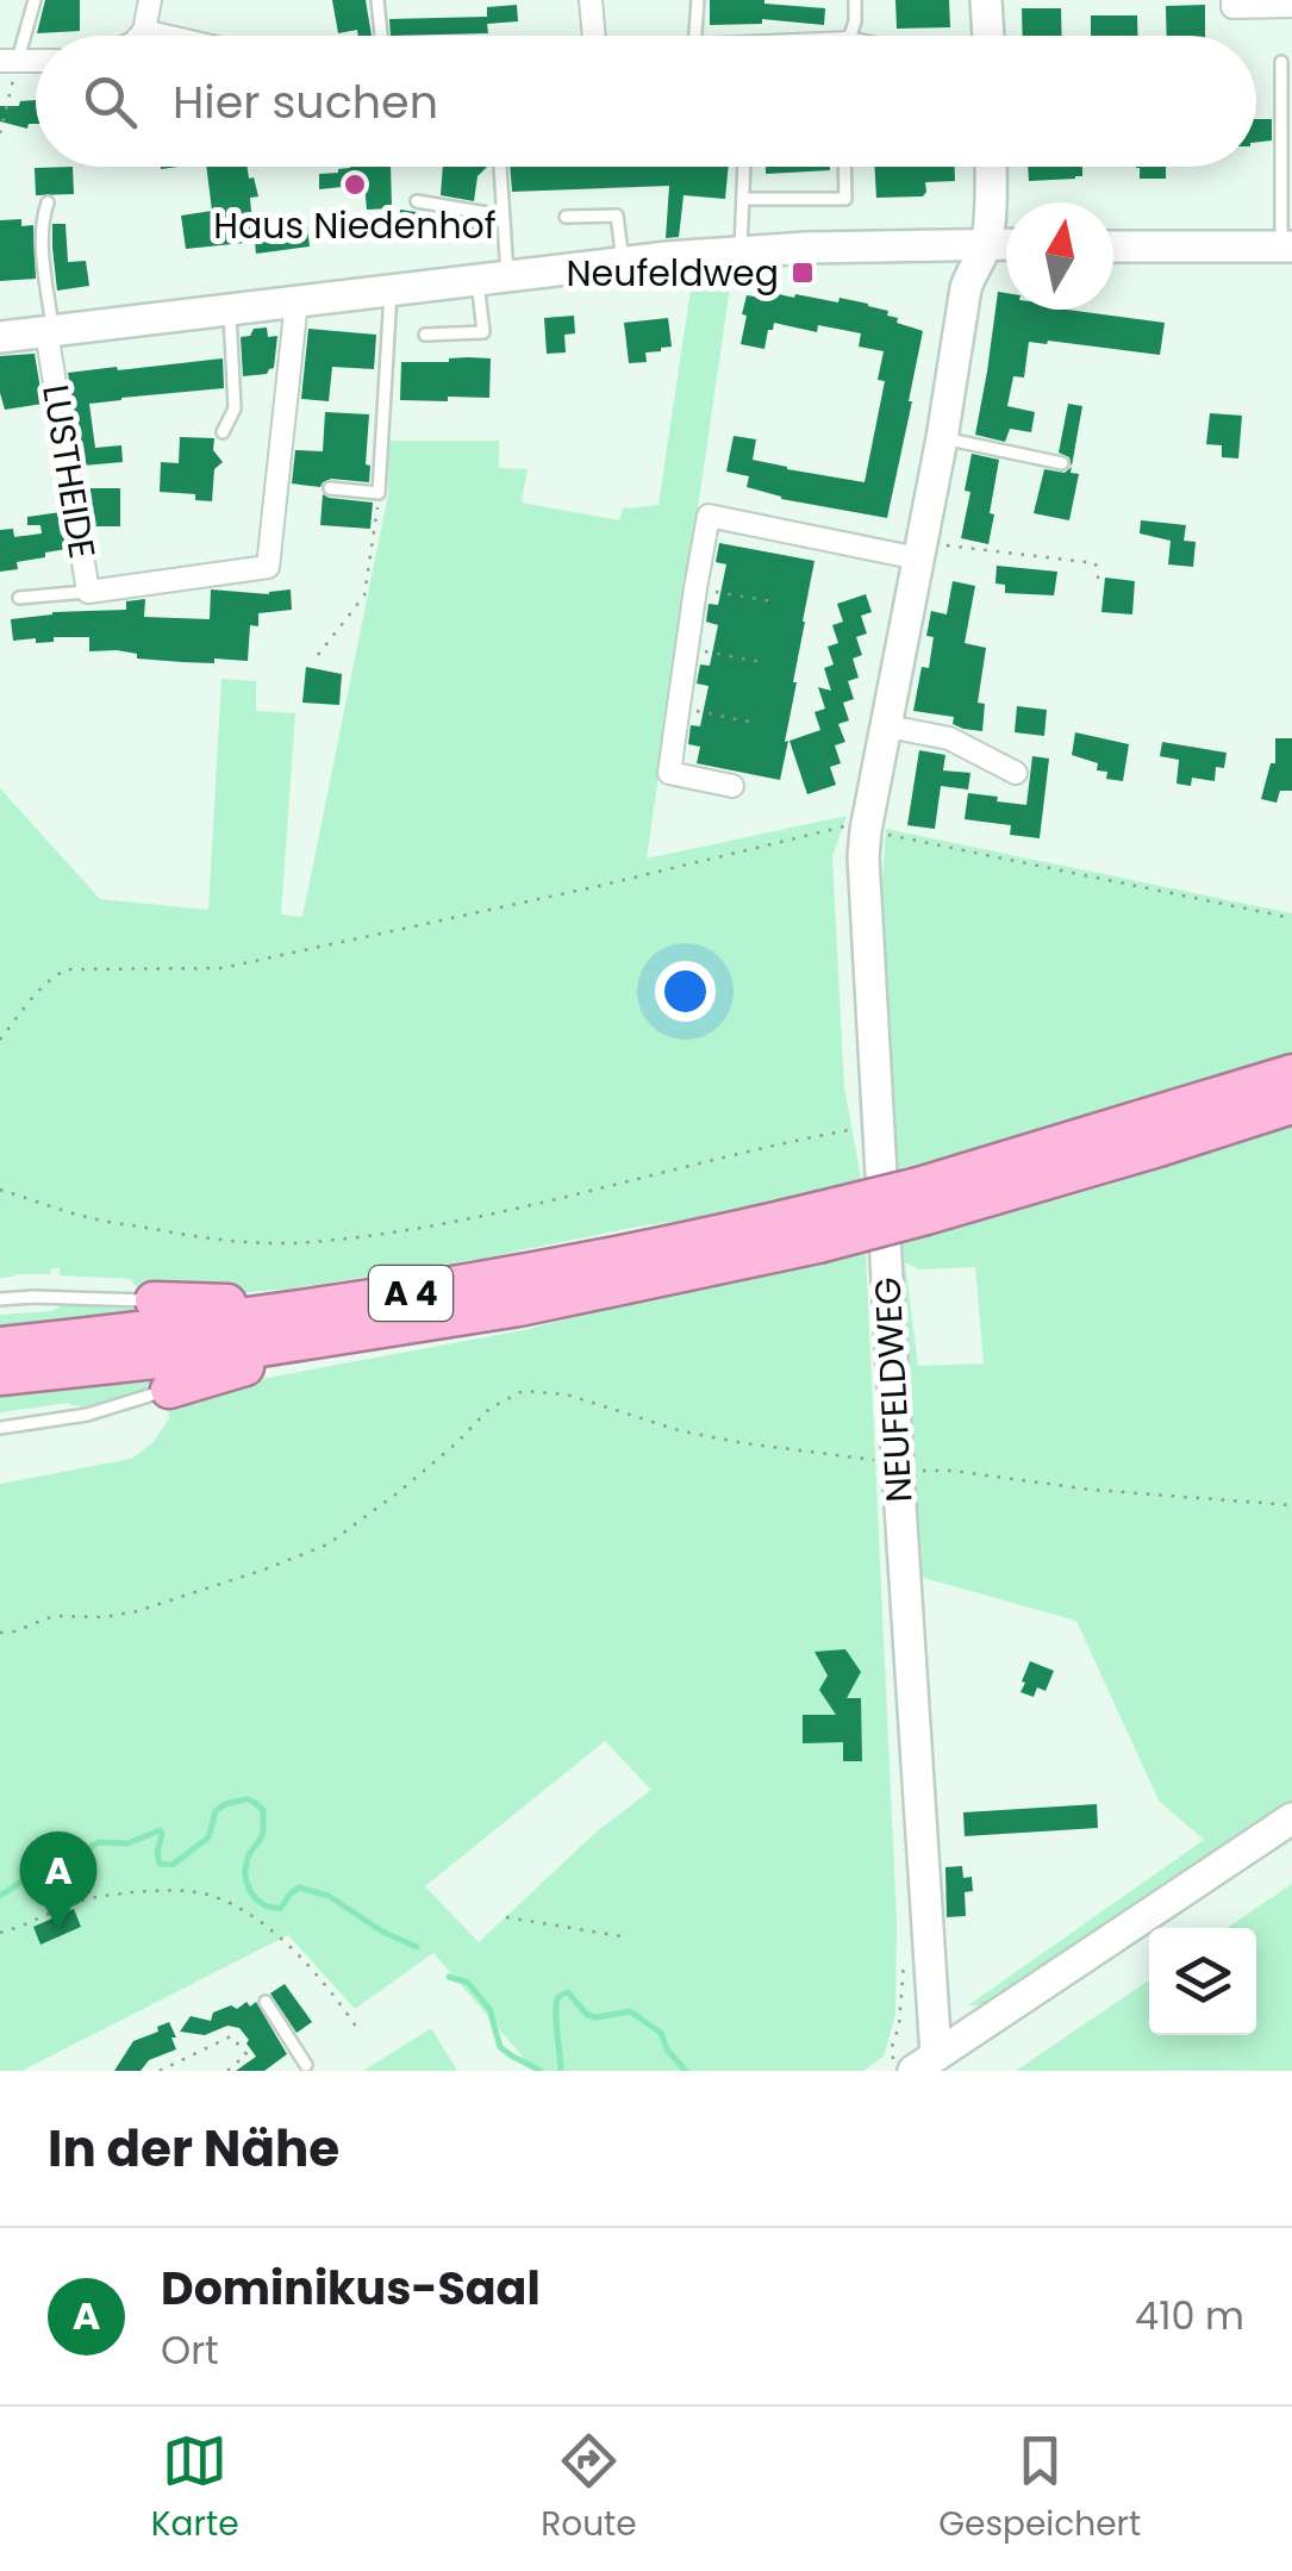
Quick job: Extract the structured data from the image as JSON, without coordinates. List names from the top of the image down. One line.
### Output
{"streets":{"highway":["A 4"],"main road":["NEUFELDWEG"],"street":["LUSTHEIDE"]},"places":{"other":["Haus Niedenhof"],"transit":["Neufeldweg"]},"north":"top","page":{"search":"Hier suchen","pins":"A","heading":"In der Nähe","list":[{"mark":"A","name":"Dominikus-Saal","note":"Ort","value":"410 m"}],"nav":["Karte","Route","Gespeichert"]}}
